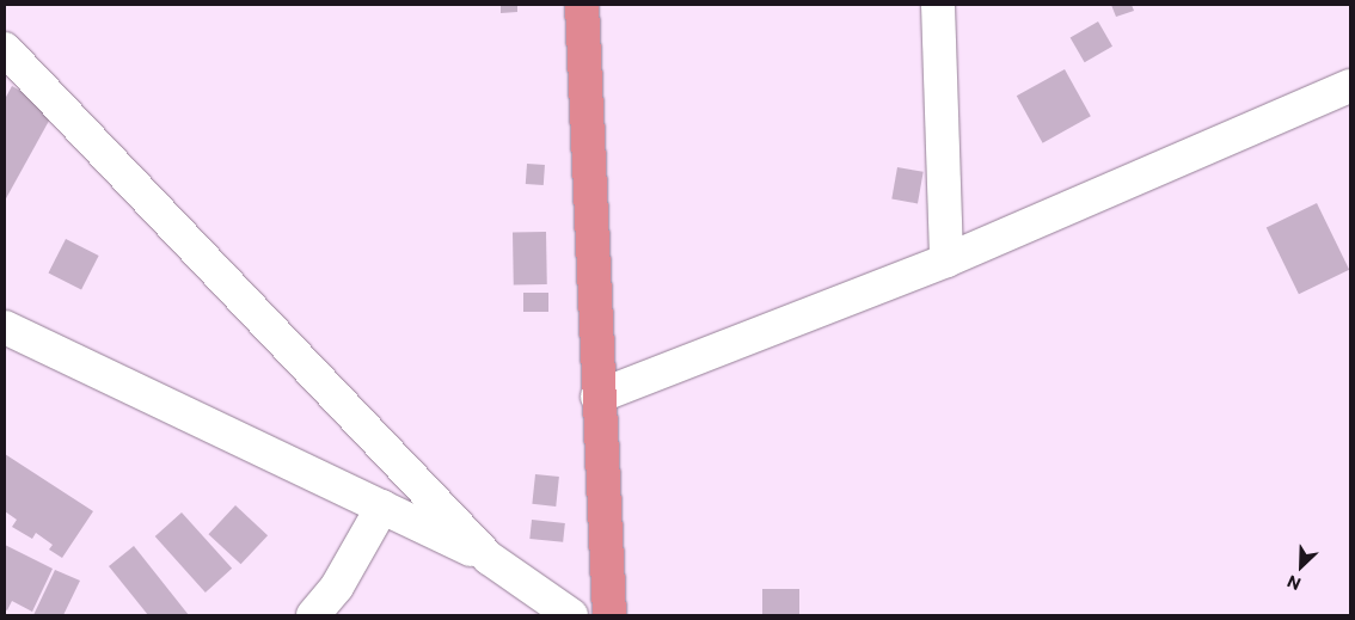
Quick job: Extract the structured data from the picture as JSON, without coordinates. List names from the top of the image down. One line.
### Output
{"north":"bottom left"}
